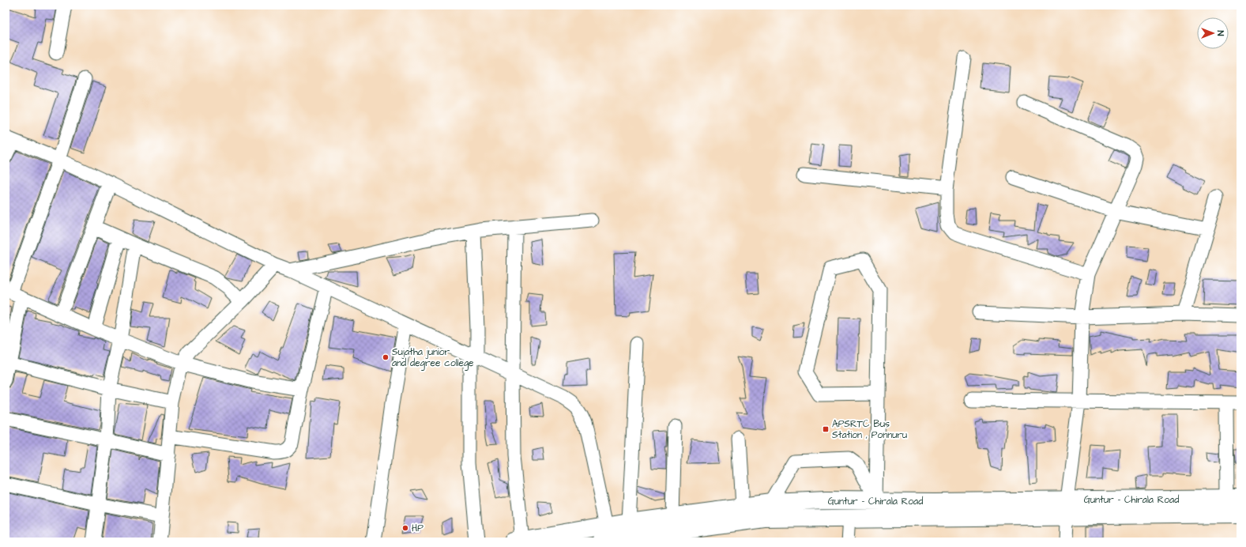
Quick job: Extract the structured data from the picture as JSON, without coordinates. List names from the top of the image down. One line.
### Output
{"streets":{"main road":["Guntur - Chirala Road"]},"places":{"other":["Sujatha junior and degree college","HP"],"transit":["APSRTC Bus Station , Ponnuru"]},"north":"right"}
